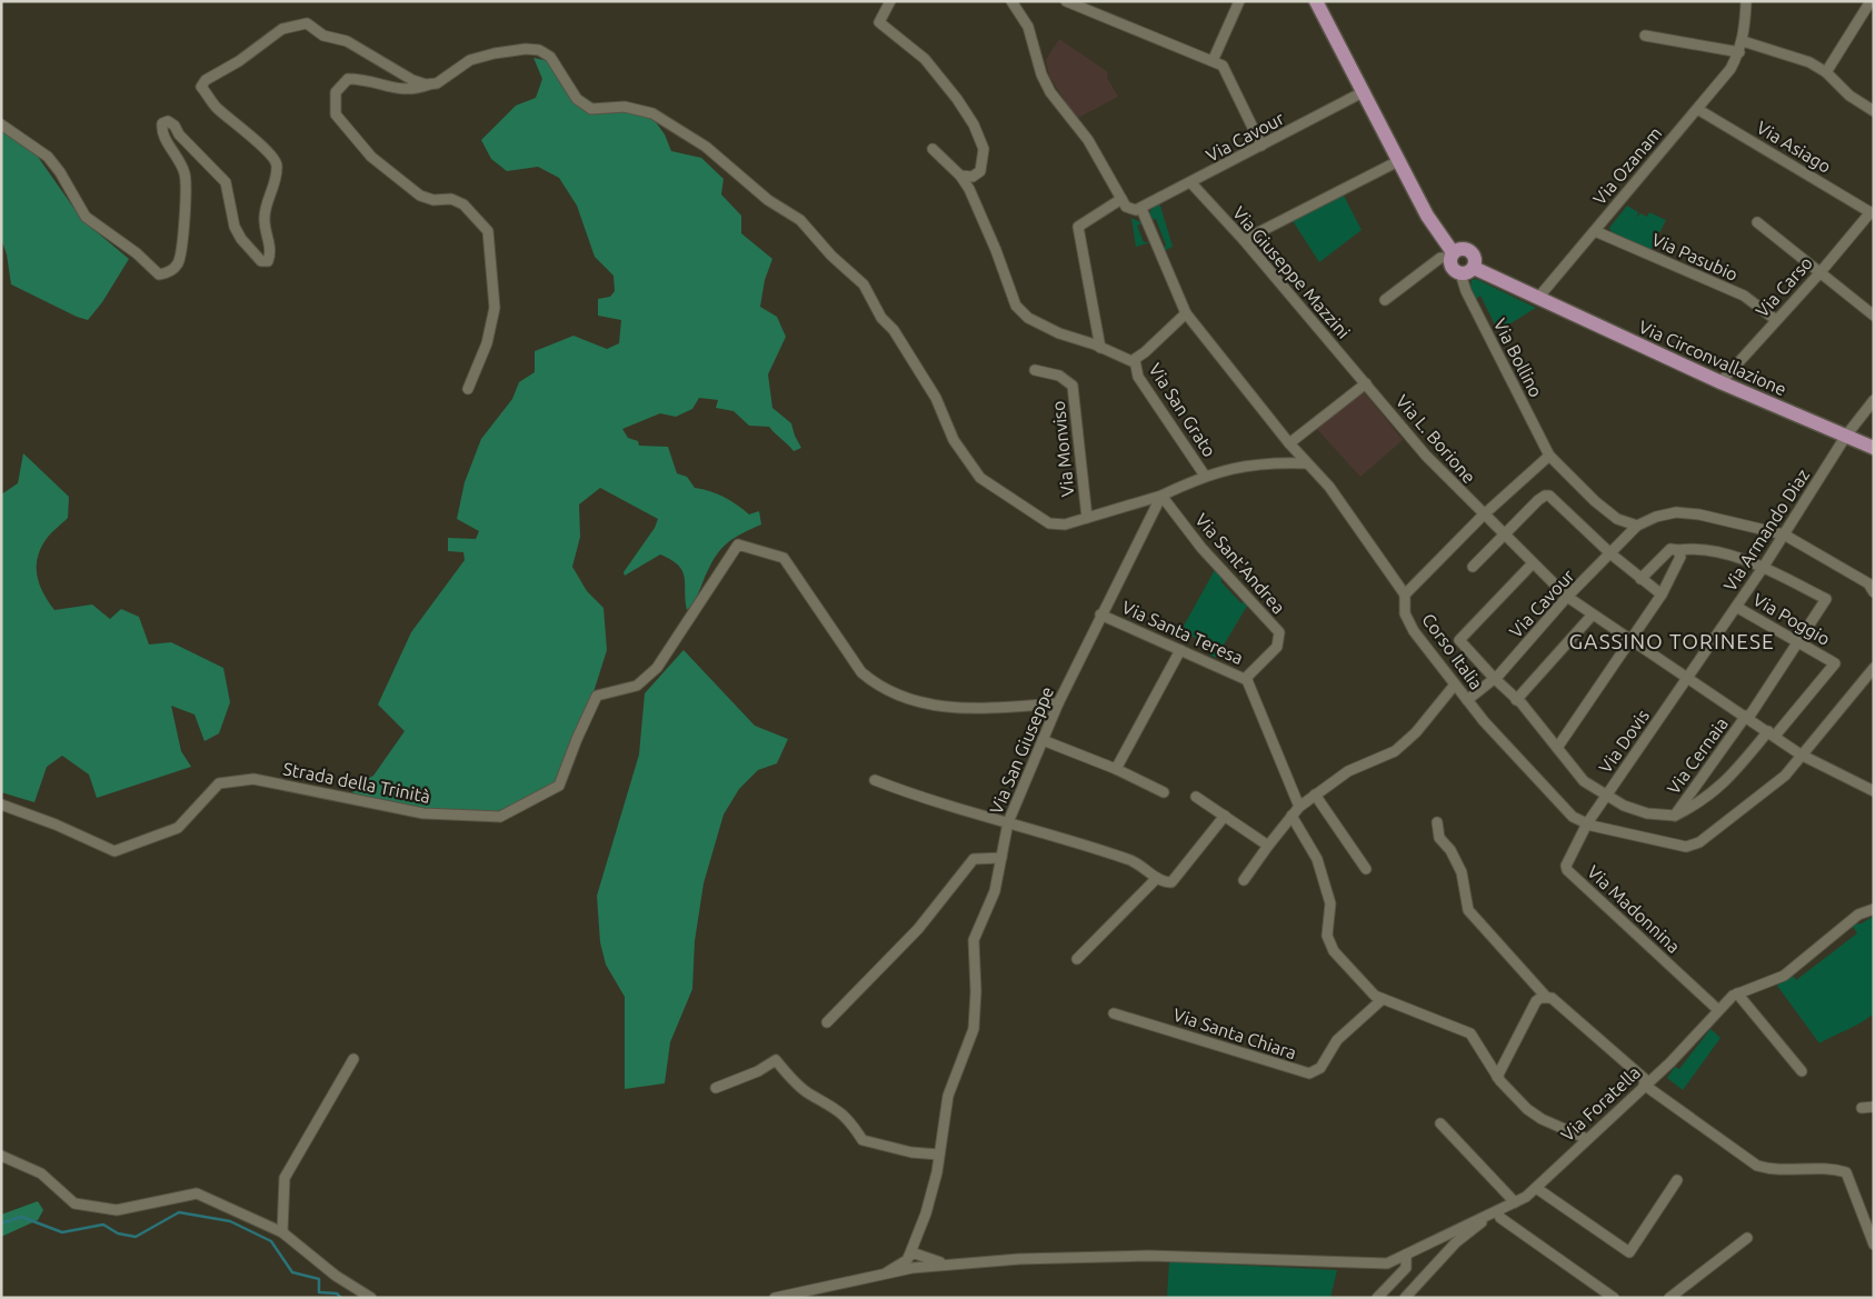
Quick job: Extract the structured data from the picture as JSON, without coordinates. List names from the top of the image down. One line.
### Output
{"streets":{"main road":["Via Circonvallazione"],"street":["Via Cavour","Via Asiago","Via Ozanam","Via Pasubio","Via Giuseppe Mazzini","Via Carso","Via Bollino","Via San Grato","Via L. Borione","Via Monviso","Via Armando Diaz","Via Sant'Andrea","Via Poggio","Via Santa Teresa","Corso Italia","Via Dovis","Via San Giuseppe","Via Cernaia","Strada della Trinità","Via Madonnina","Via Santa Chiara","Via Foratella"]},"crossings":[["Via Cavour","Via Giuseppe Mazzini"],["Via Cavour","Corso Italia"],["Via Asiago","Via Ozanam"],["Via Asiago","Via Carso"],["Via Ozanam","Via Pasubio"],["Via Ozanam","Via Circonvallazione"],["Via Pasubio","Via Carso"],["Via Giuseppe Mazzini","Via L. Borione"],["Via Carso","Via Circonvallazione"],["Via Bollino","Via Circonvallazione"],["Via Circonvallazione","Via Armando Diaz"],["Via Armando Diaz","Via Poggio"],["Via Armando Diaz","Via Dovis"],["Via Armando Diaz","Via Cernaia"],["Via Sant'Andrea","Via Santa Teresa"],["Via Sant'Andrea","Via San Giuseppe"],["Via Poggio","Via Cernaia"],["Via Santa Teresa","Via San Giuseppe"],["Corso Italia","Via Dovis"],["Corso Italia","Via Madonnina"],["Via Dovis","Via Madonnina"],["Via San Giuseppe","Strada della Trinità"],["Via Madonnina","Via Foratella"]],"districts":["GASSINO TORINESE"]}
